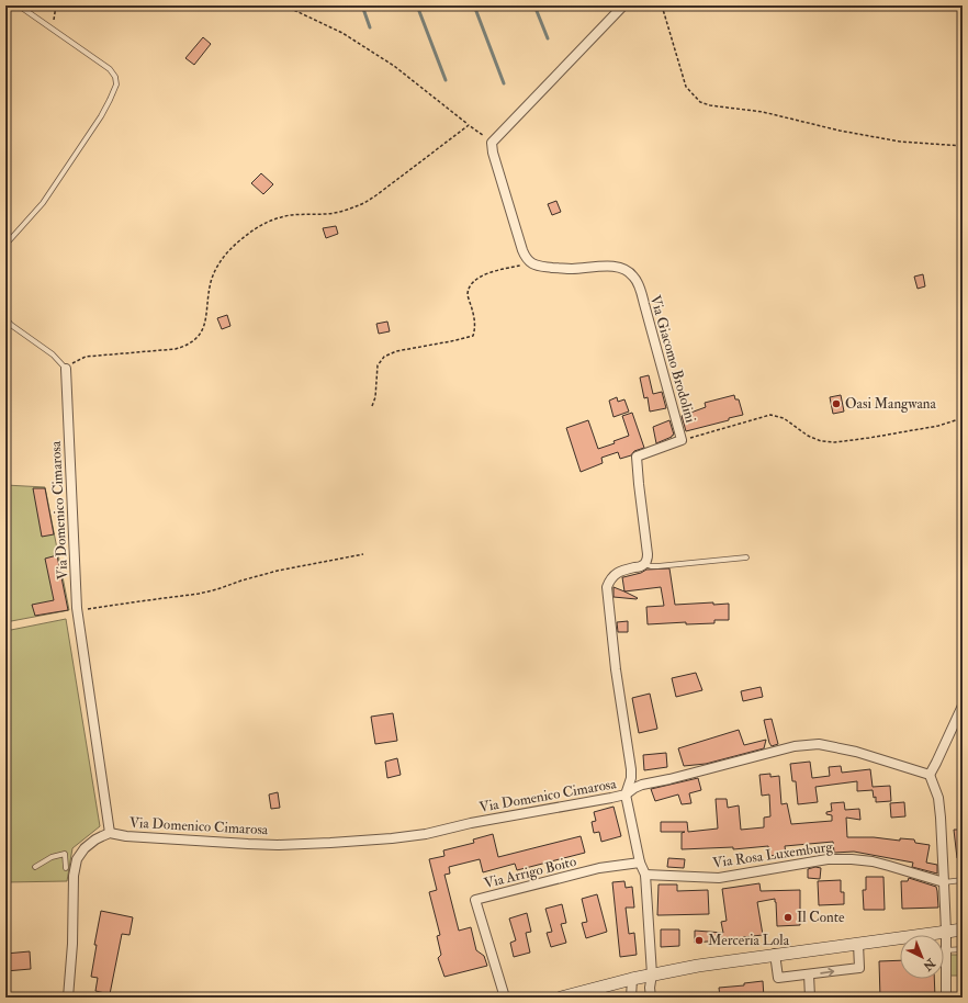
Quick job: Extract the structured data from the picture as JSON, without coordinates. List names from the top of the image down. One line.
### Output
{"streets":{"street":["Via Giacomo Brodolini","Via Domenico Cimarosa","Via Rosa Luxemburg","Via Arrigo Boito"]},"places":["Oasi Mangwana","Il Conte","Merceria Lola"],"north":"bottom right"}
